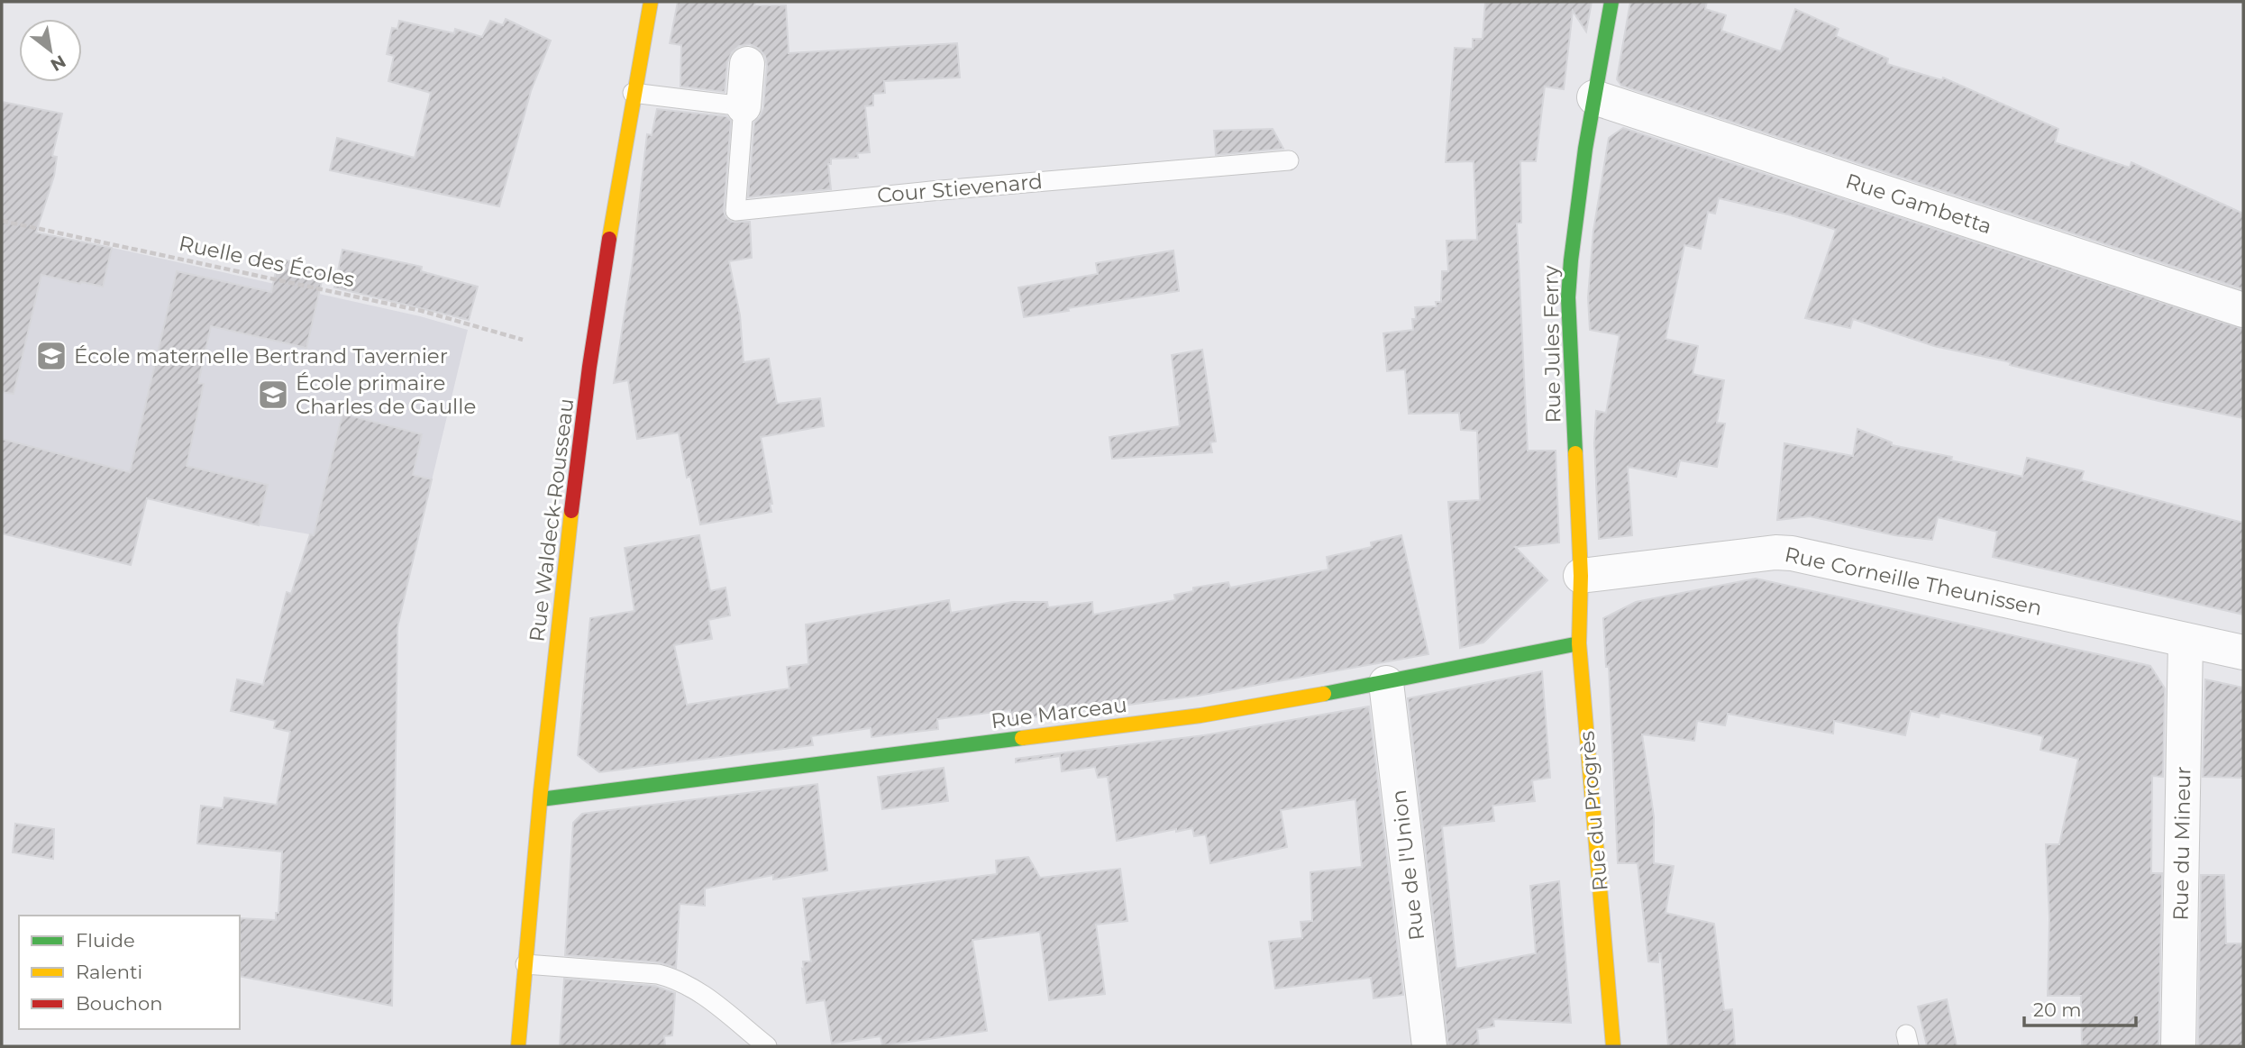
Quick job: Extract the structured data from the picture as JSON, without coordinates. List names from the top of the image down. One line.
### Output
{"streets":{"street":["Cour Stievenard","Rue Gambetta","Rue Jules Ferry","Rue Waldeck-Rousseau","Rue Corneille Theunissen","Rue Marceau","Rue du Progrès","Rue du Mineur","Rue de l'Union"],"path":["Ruelle des Écoles"]},"crossings":[["Rue Gambetta","Rue Jules Ferry"],["Rue Jules Ferry","Rue Corneille Theunissen"],["Rue Jules Ferry","Rue du Progrès"],["Rue Waldeck-Rousseau","Rue Marceau"],["Rue Corneille Theunissen","Rue du Progrès"],["Rue Corneille Theunissen","Rue du Mineur"],["Rue Marceau","Rue du Progrès"],["Rue Marceau","Rue de l'Union"]],"places":{"school or university":["École maternelle Bertrand Tavernier","École primaire Charles de Gaulle"]},"legend":["Fluide","Ralenti","Bouchon"],"scale_bar":"20 m","north":"bottom right"}
